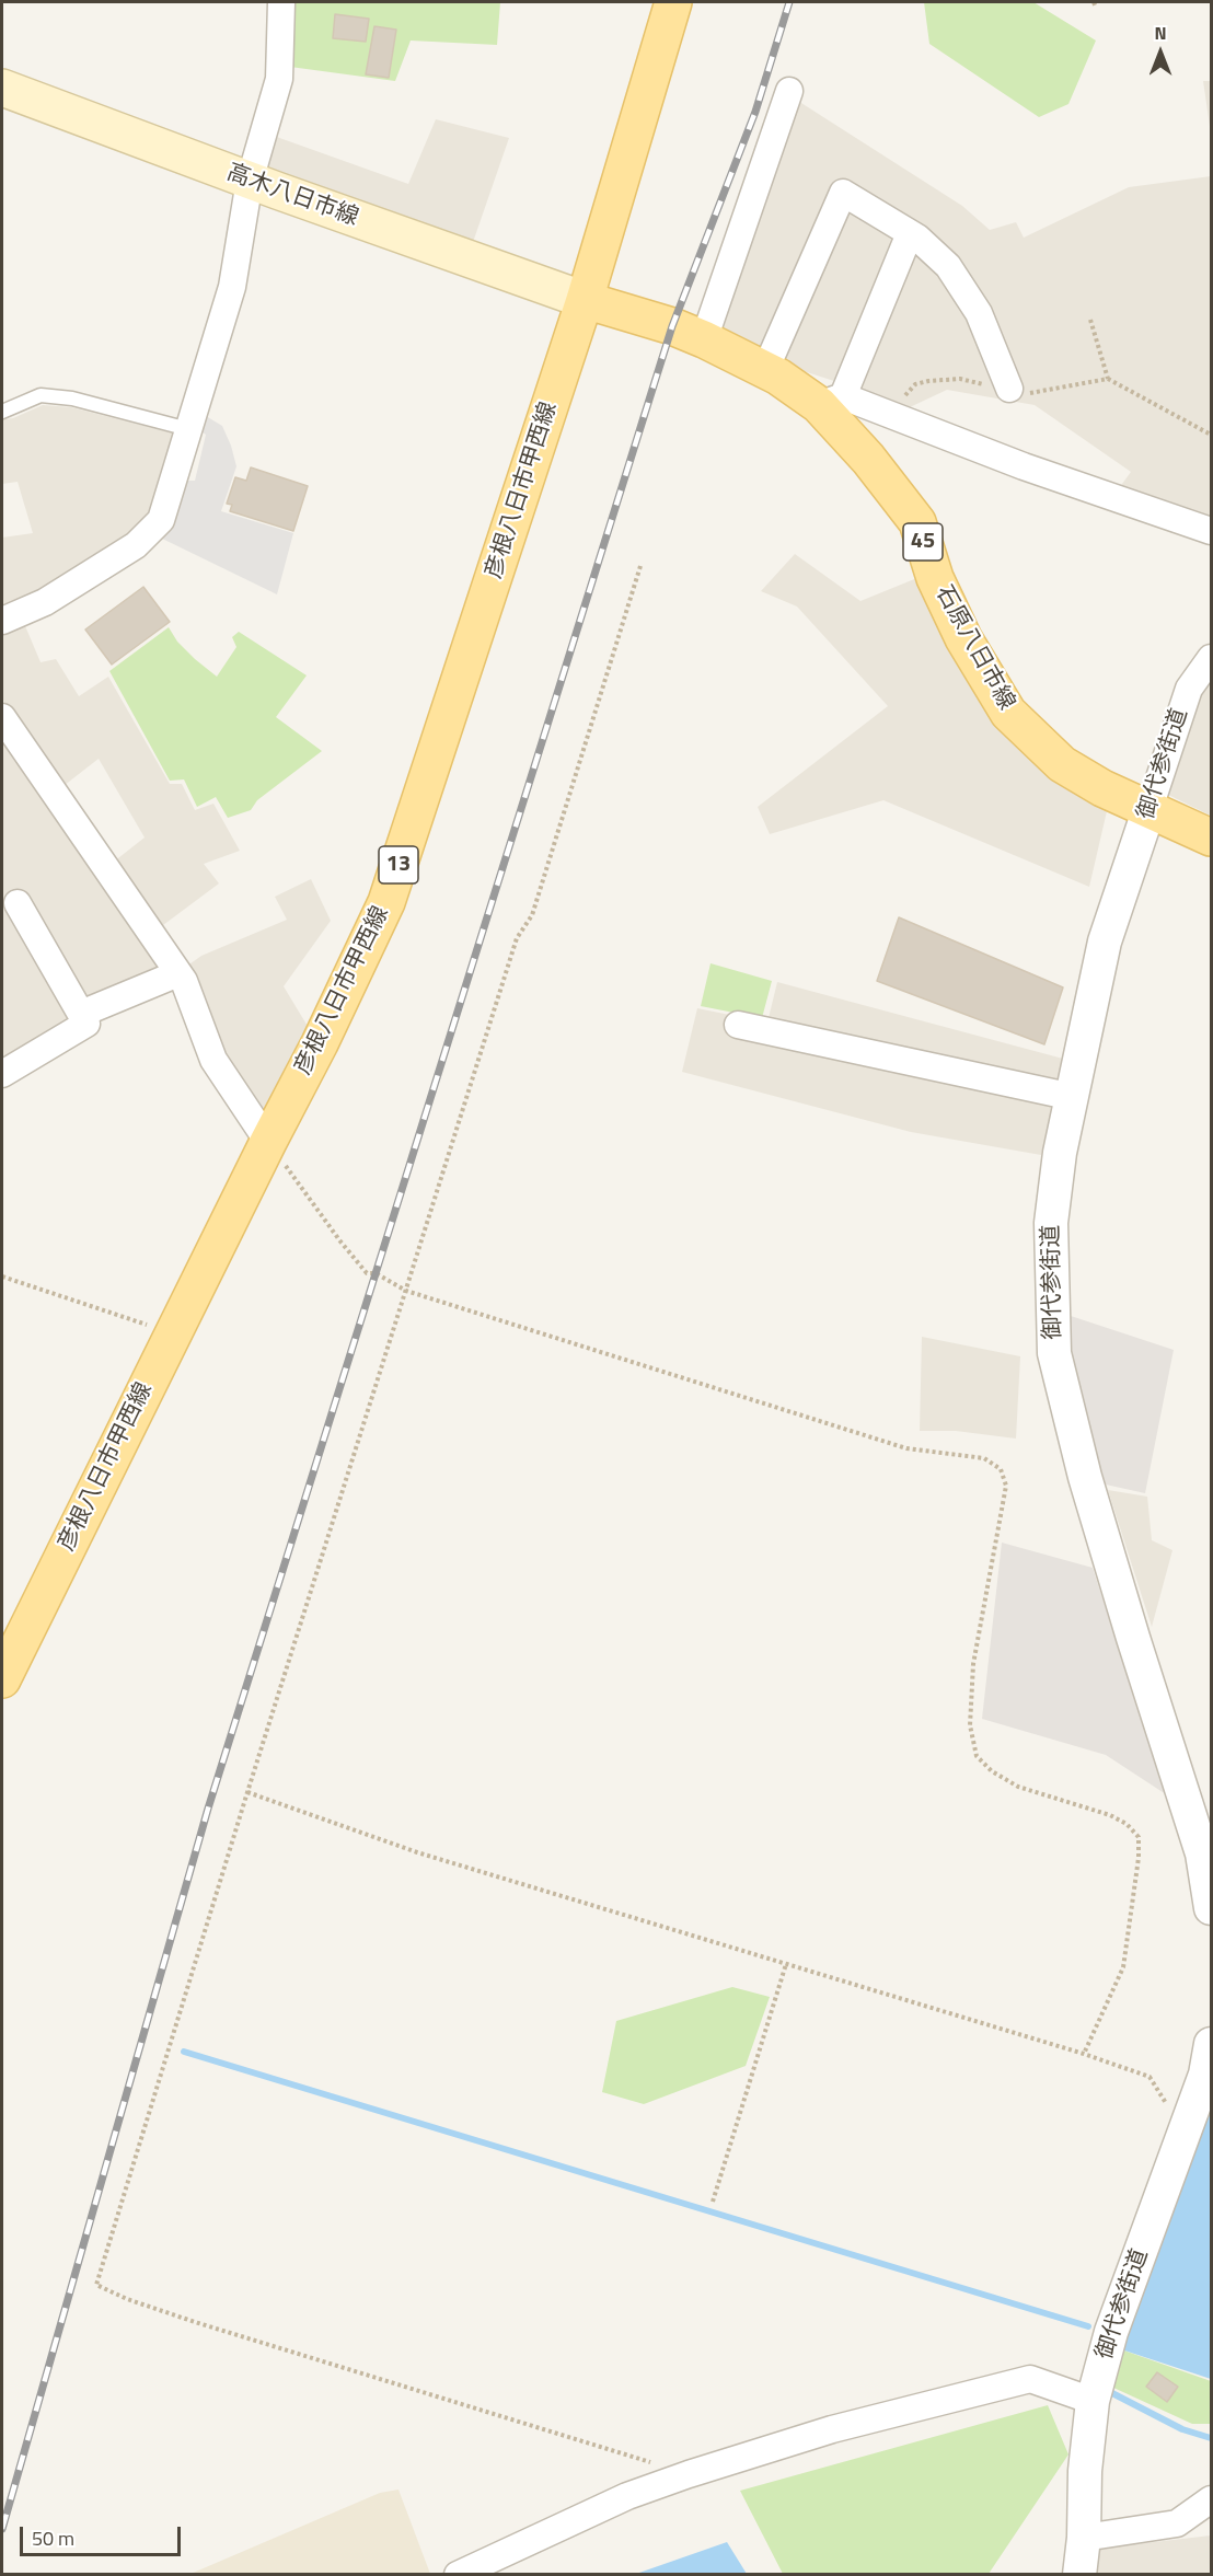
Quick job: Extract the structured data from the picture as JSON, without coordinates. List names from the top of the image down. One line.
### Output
{"streets":{"main road":["高木八日市線","彦根八日市甲西線","45","石原八日市線","13"],"street":["御代参街道"]},"crossings":[["高木八日市線","彦根八日市甲西線"],["高木八日市線","石原八日市線"],["彦根八日市甲西線","石原八日市線"],["石原八日市線","御代参街道"]],"scale_bar":"50 m","north":"top"}
